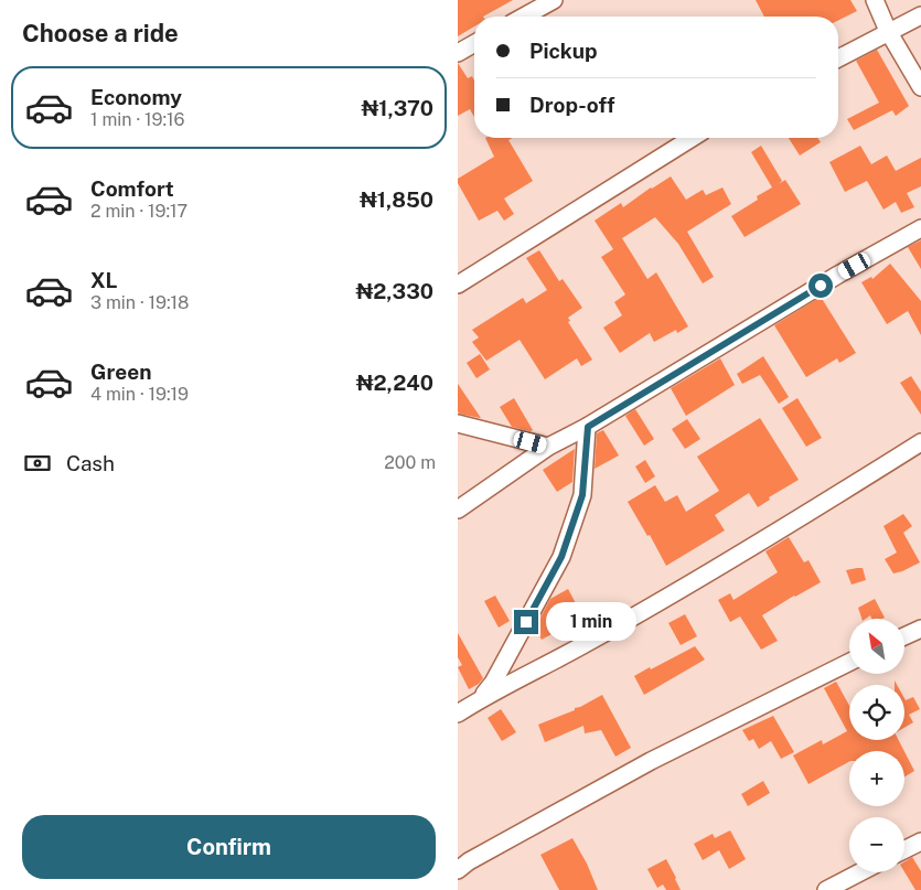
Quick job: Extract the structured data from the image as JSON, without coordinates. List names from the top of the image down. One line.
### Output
{"north":"top left","page":{"heading":"Choose a ride","banner":["Pickup","Drop-off"],"list":[{"name":"Economy","note":"1 min · 19:16","value":"₦1,370"},{"name":"Comfort","note":"2 min · 19:17","value":"₦1,850"},{"name":"XL","note":"3 min · 19:18","value":"₦2,330"},{"name":"Green","note":"4 min · 19:19","value":"₦2,240"}],"pay":["Cash","200 m"],"bubble":"1 min","map_buttons":["+","−"],"buttons":"Confirm"}}
